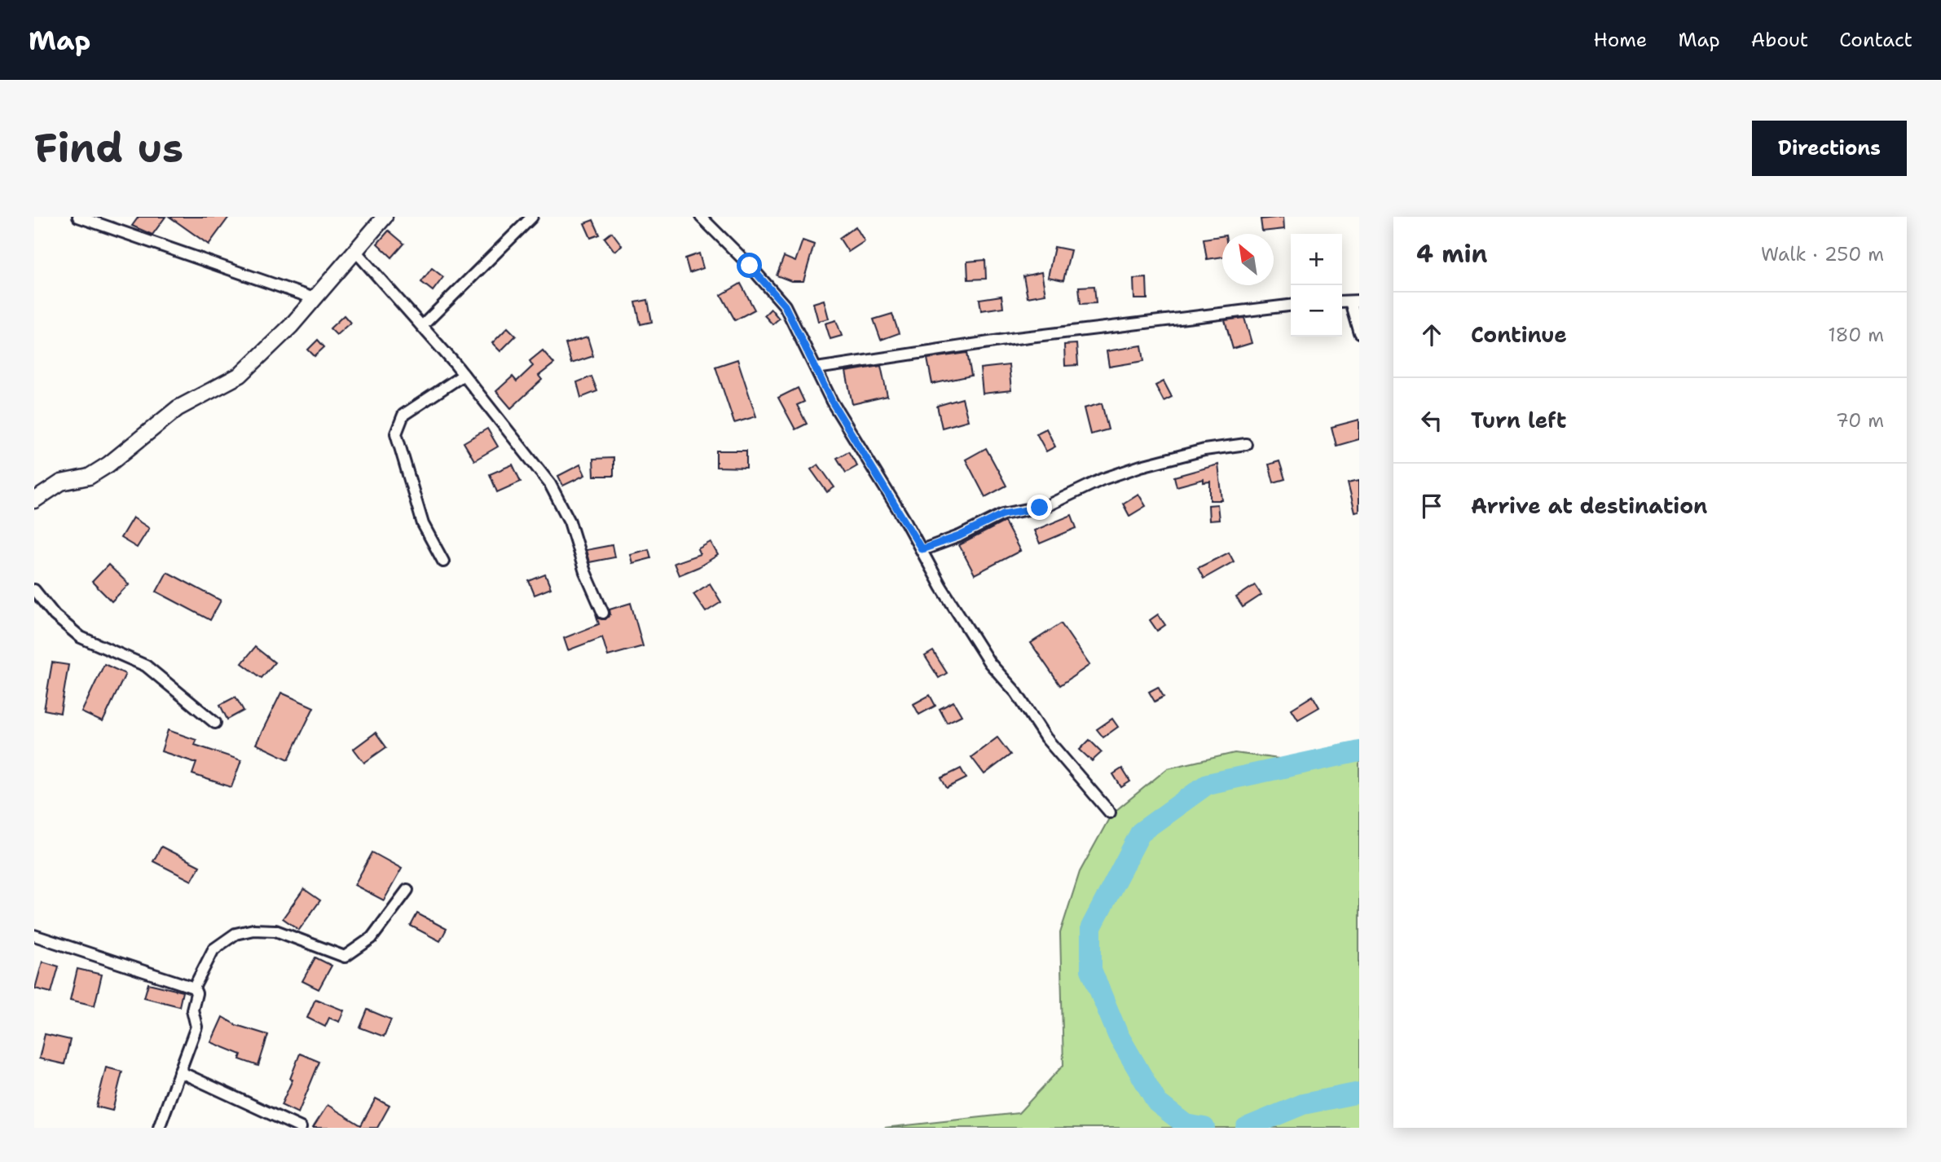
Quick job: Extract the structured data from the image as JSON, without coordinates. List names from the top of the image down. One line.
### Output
{"north":"top left","page":{"header":"Map","nav":["Home","Map","About","Contact"],"buttons":"Directions","title":"Find us","heading":["4 min","Walk · 250 m"],"map_buttons":["+","−"],"list":[["Continue","180 m"],["Turn left","70 m"],"Arrive at destination"]}}
